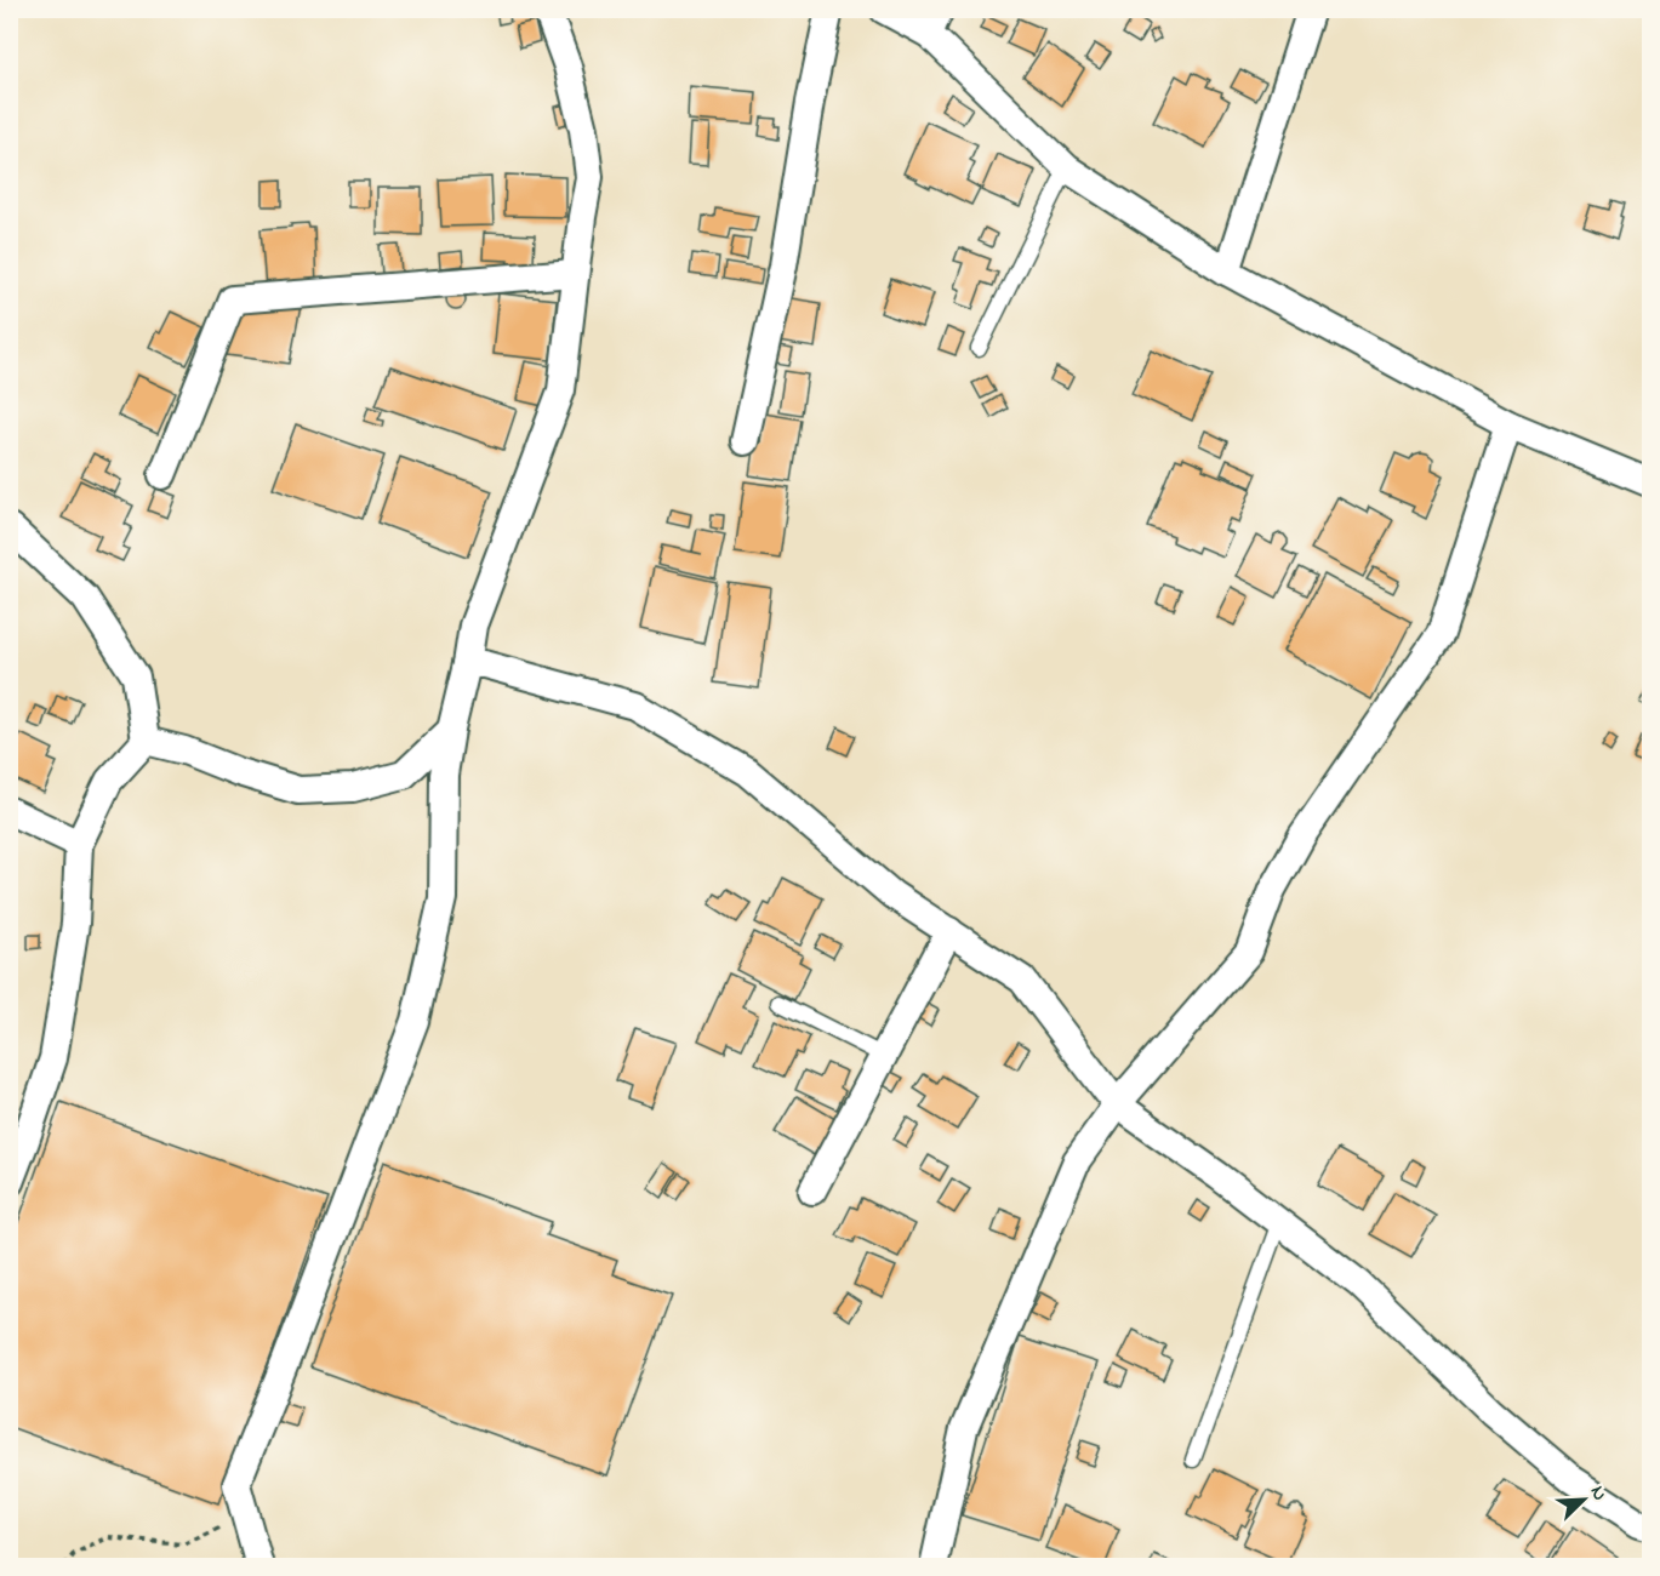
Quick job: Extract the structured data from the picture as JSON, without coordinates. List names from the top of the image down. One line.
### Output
{"north":"top right"}
